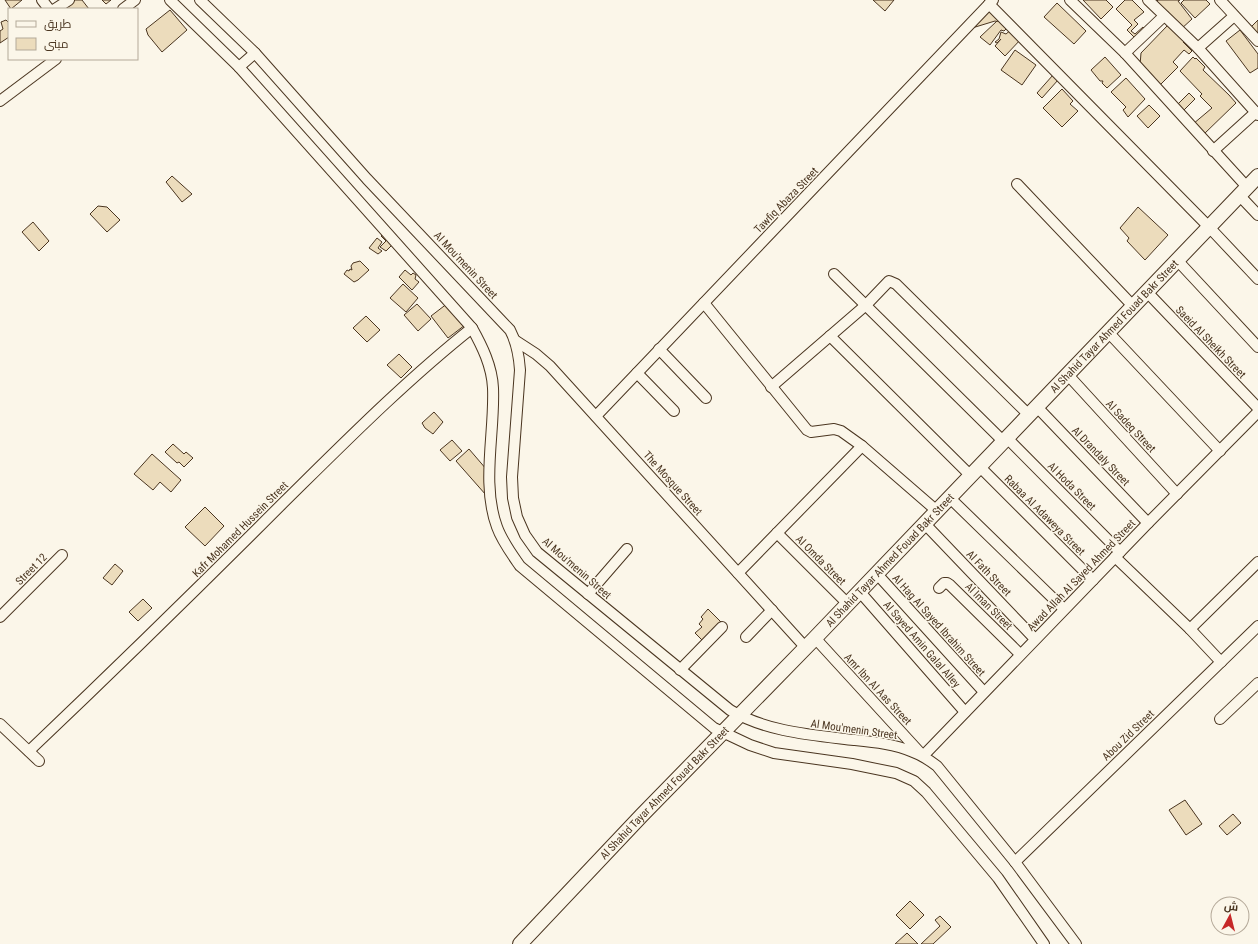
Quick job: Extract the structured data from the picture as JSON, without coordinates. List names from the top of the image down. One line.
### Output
{"streets":{"street":["Tawfiq Abaza Street","Al Mou'menin Street","Al Shahid Tayar Ahmed Fouad Bakr Street","Saeid Al Sheikh Street","Al Sadeq Street","Al Drandaly Street","The Mosque Street","Al Hoda Street","Rabaa Al Adaweya Street","Kafr Mohamed Hussein Street","Al Omda Street","Street 12","Al Fath Street","Awad Allah Al Sayed Ahmed Street","Al Iman Street","Al Hag Al Sayed Ibrahim Street","Al Sayed Amin Galal Alley","Amr Ibn Al Aas Street","Abou Zid Street"]},"crossings":[["Tawfiq Abaza Street","The Mosque Street"],["Al Mou'menin Street","Al Shahid Tayar Ahmed Fouad Bakr Street"],["Al Mou'menin Street","The Mosque Street"],["Al Mou'menin Street","Awad Allah Al Sayed Ahmed Street"],["Al Mou'menin Street","Amr Ibn Al Aas Street"],["Al Mou'menin Street","Abou Zid Street"],["Al Shahid Tayar Ahmed Fouad Bakr Street","Saeid Al Sheikh Street"],["Al Shahid Tayar Ahmed Fouad Bakr Street","Al Sadeq Street"],["Al Shahid Tayar Ahmed Fouad Bakr Street","Al Drandaly Street"],["Al Shahid Tayar Ahmed Fouad Bakr Street","The Mosque Street"],["Al Shahid Tayar Ahmed Fouad Bakr Street","Al Hoda Street"],["Al Shahid Tayar Ahmed Fouad Bakr Street","Rabaa Al Adaweya Street"],["Al Shahid Tayar Ahmed Fouad Bakr Street","Al Omda Street"],["Al Shahid Tayar Ahmed Fouad Bakr Street","Al Fath Street"],["Al Shahid Tayar Ahmed Fouad Bakr Street","Al Hag Al Sayed Ibrahim Street"],["Al Shahid Tayar Ahmed Fouad Bakr Street","Al Sayed Amin Galal Alley"],["Al Shahid Tayar Ahmed Fouad Bakr Street","Amr Ibn Al Aas Street"],["Al Sadeq Street","Awad Allah Al Sayed Ahmed Street"],["Al Drandaly Street","Al Hoda Street"],["Al Drandaly Street","Rabaa Al Adaweya Street"],["Al Drandaly Street","Awad Allah Al Sayed Ahmed Street"],["The Mosque Street","Amr Ibn Al Aas Street"],["Al Hoda Street","Awad Allah Al Sayed Ahmed Street"],["Al Hoda Street","Abou Zid Street"],["Rabaa Al Adaweya Street","Awad Allah Al Sayed Ahmed Street"],["Al Fath Street","Awad Allah Al Sayed Ahmed Street"],["Awad Allah Al Sayed Ahmed Street","Al Iman Street"],["Awad Allah Al Sayed Ahmed Street","Al Hag Al Sayed Ibrahim Street"],["Awad Allah Al Sayed Ahmed Street","Al Sayed Amin Galal Alley"],["Awad Allah Al Sayed Ahmed Street","Amr Ibn Al Aas Street"]],"legend":["طريق","مبنى"],"north":"top"}
